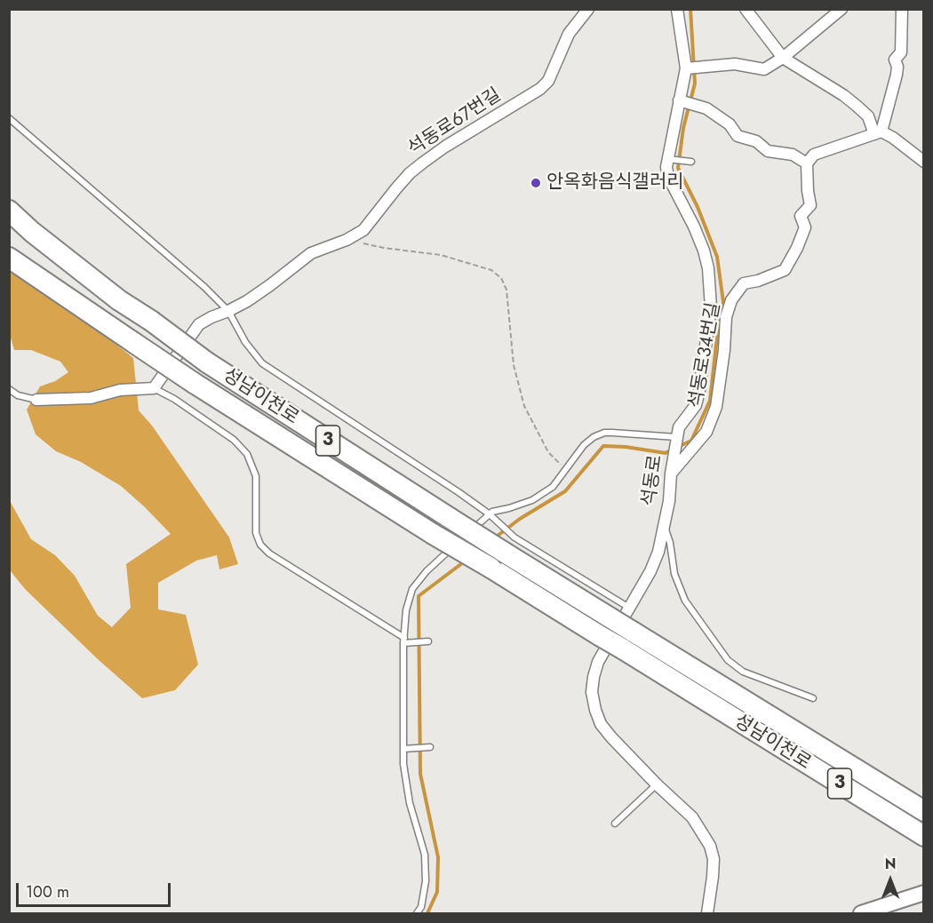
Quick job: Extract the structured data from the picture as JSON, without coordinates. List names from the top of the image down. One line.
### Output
{"streets":{"highway":["성남이천로","3"],"street":["석동로67번길","석동로34번길","석동로"]},"crossings":[["석동로34번길","석동로"]],"places":["안옥화음식갤러리"],"scale_bar":"100 m","north":"top"}
